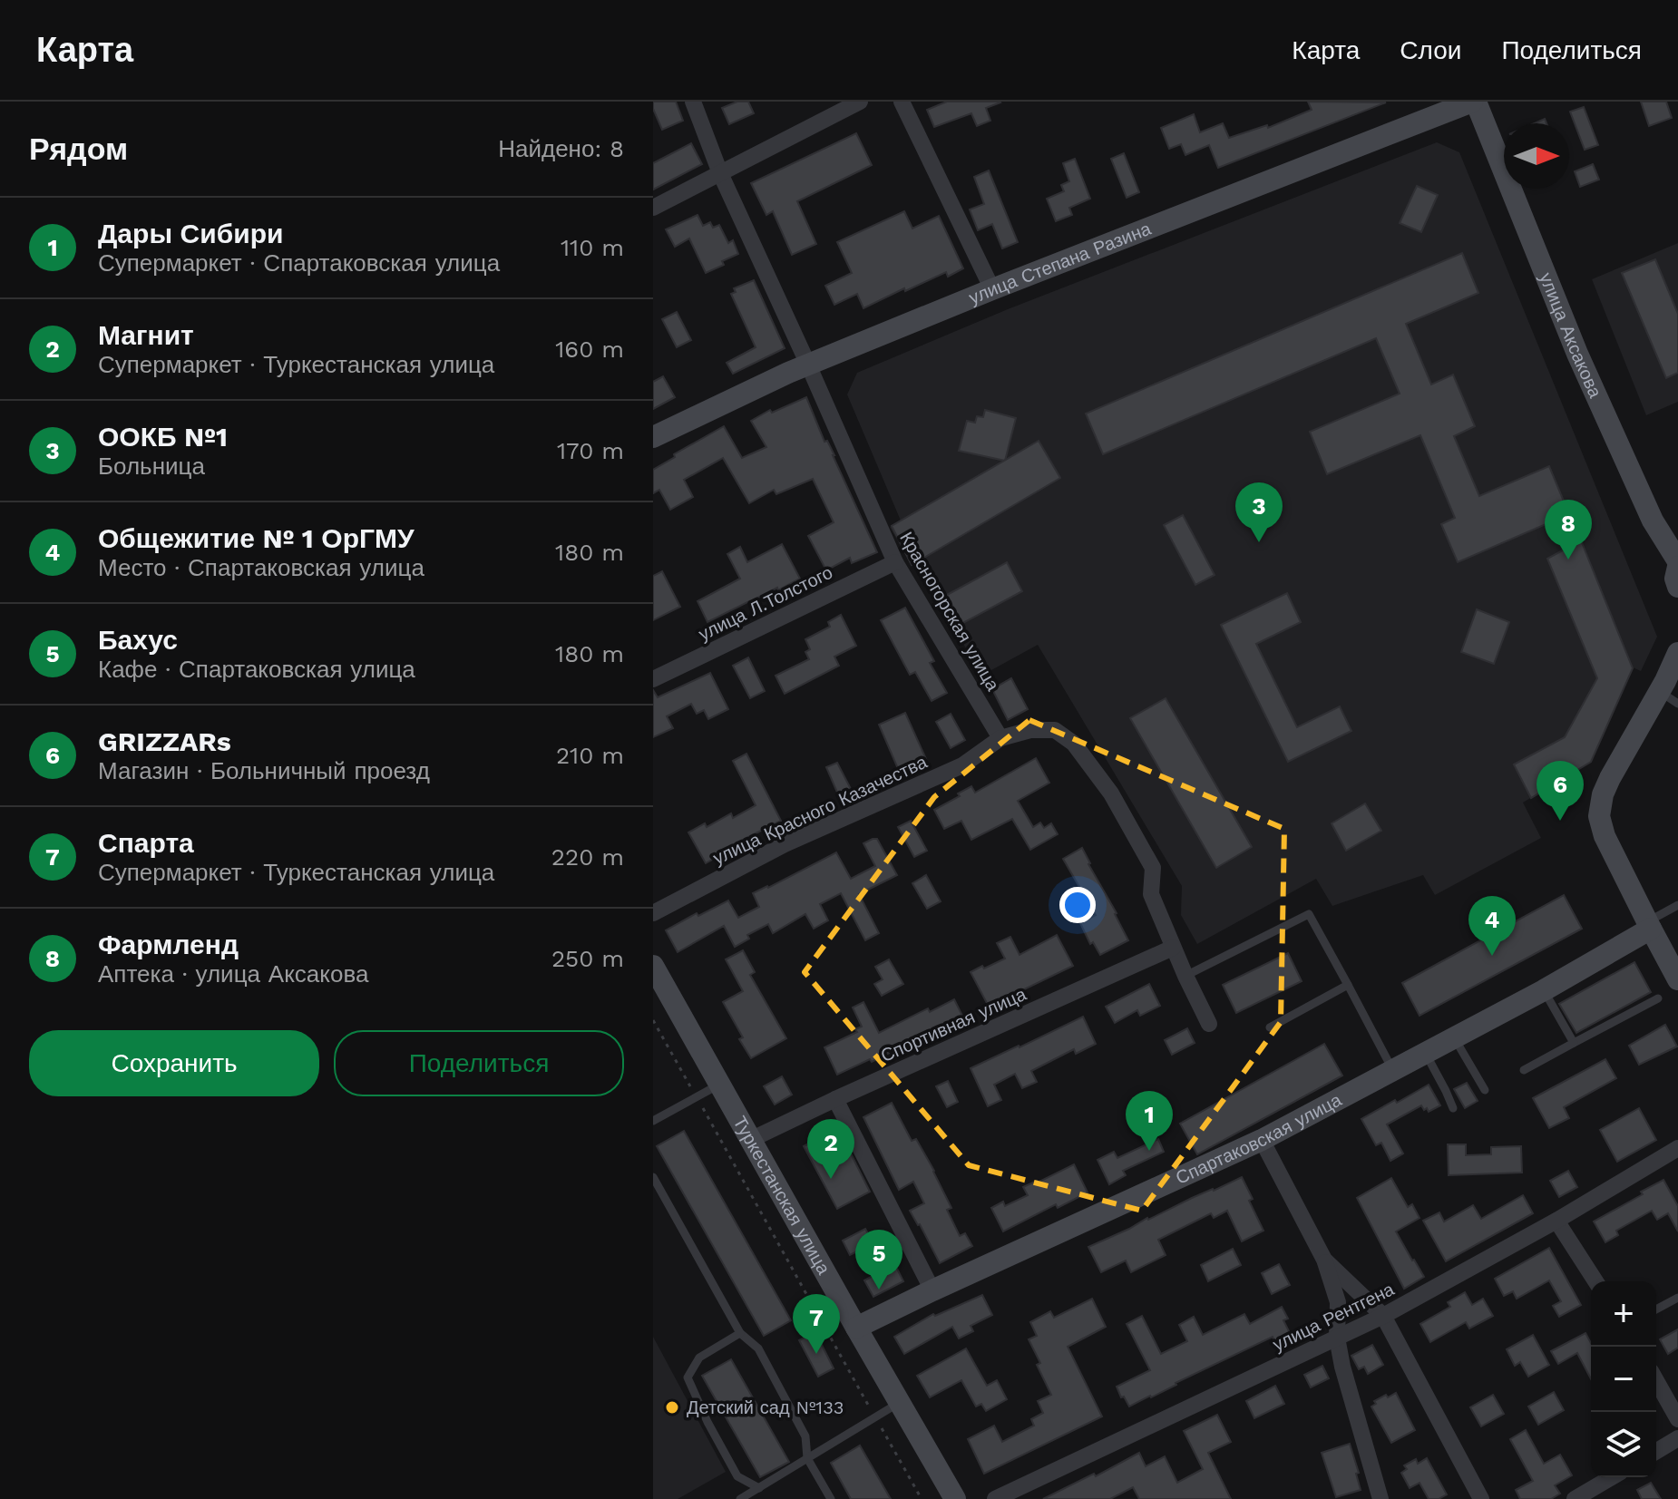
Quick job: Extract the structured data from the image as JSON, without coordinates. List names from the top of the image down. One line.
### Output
{"streets":{"street":["улица Степана Разина","улица Аксакова","улица Л.Толстого","Красногорская улица","улица Красного Казачества","Спортивная улица","Спартаковская улица","Туркестанская улица","улица Рентгена"]},"crossings":[["улица Степана Разина","улица Аксакова"],["улица Степана Разина","Красногорская улица"],["улица Л.Толстого","Красногорская улица"],["Красногорская улица","улица Красного Казачества"],["Спортивная улица","Туркестанская улица"],["Спартаковская улица","Туркестанская улица"]],"places":["Детский сад №133"],"north":"right","page":{"header":"Карта","nav":["Карта","Слои","Поделиться"],"heading":["Рядом","Найдено: 8"],"list":[{"mark":"1","name":"Дары Сибири","note":"Супермаркет · Спартаковская улица","value":"110 m"},{"mark":"2","name":"Магнит","note":"Супермаркет · Туркестанская улица","value":"160 m"},{"mark":"3","name":"ООКБ №1","note":"Больница","value":"170 m"},{"mark":"4","name":"Общежитие № 1 ОрГМУ","note":"Место · Спартаковская улица","value":"180 m"},{"mark":"5","name":"Бахус","note":"Кафе · Спартаковская улица","value":"180 m"},{"mark":"6","name":"GRIZZARs","note":"Магазин · Больничный проезд","value":"210 m"},{"mark":"7","name":"Спарта","note":"Супермаркет · Туркестанская улица","value":"220 m"},{"mark":"8","name":"Фармленд","note":"Аптека · улица Аксакова","value":"250 m"}],"pins":["3","8","6","4","1","2","5","7"],"buttons":["Сохранить","Поделиться"],"map_buttons":["+","−"]}}
